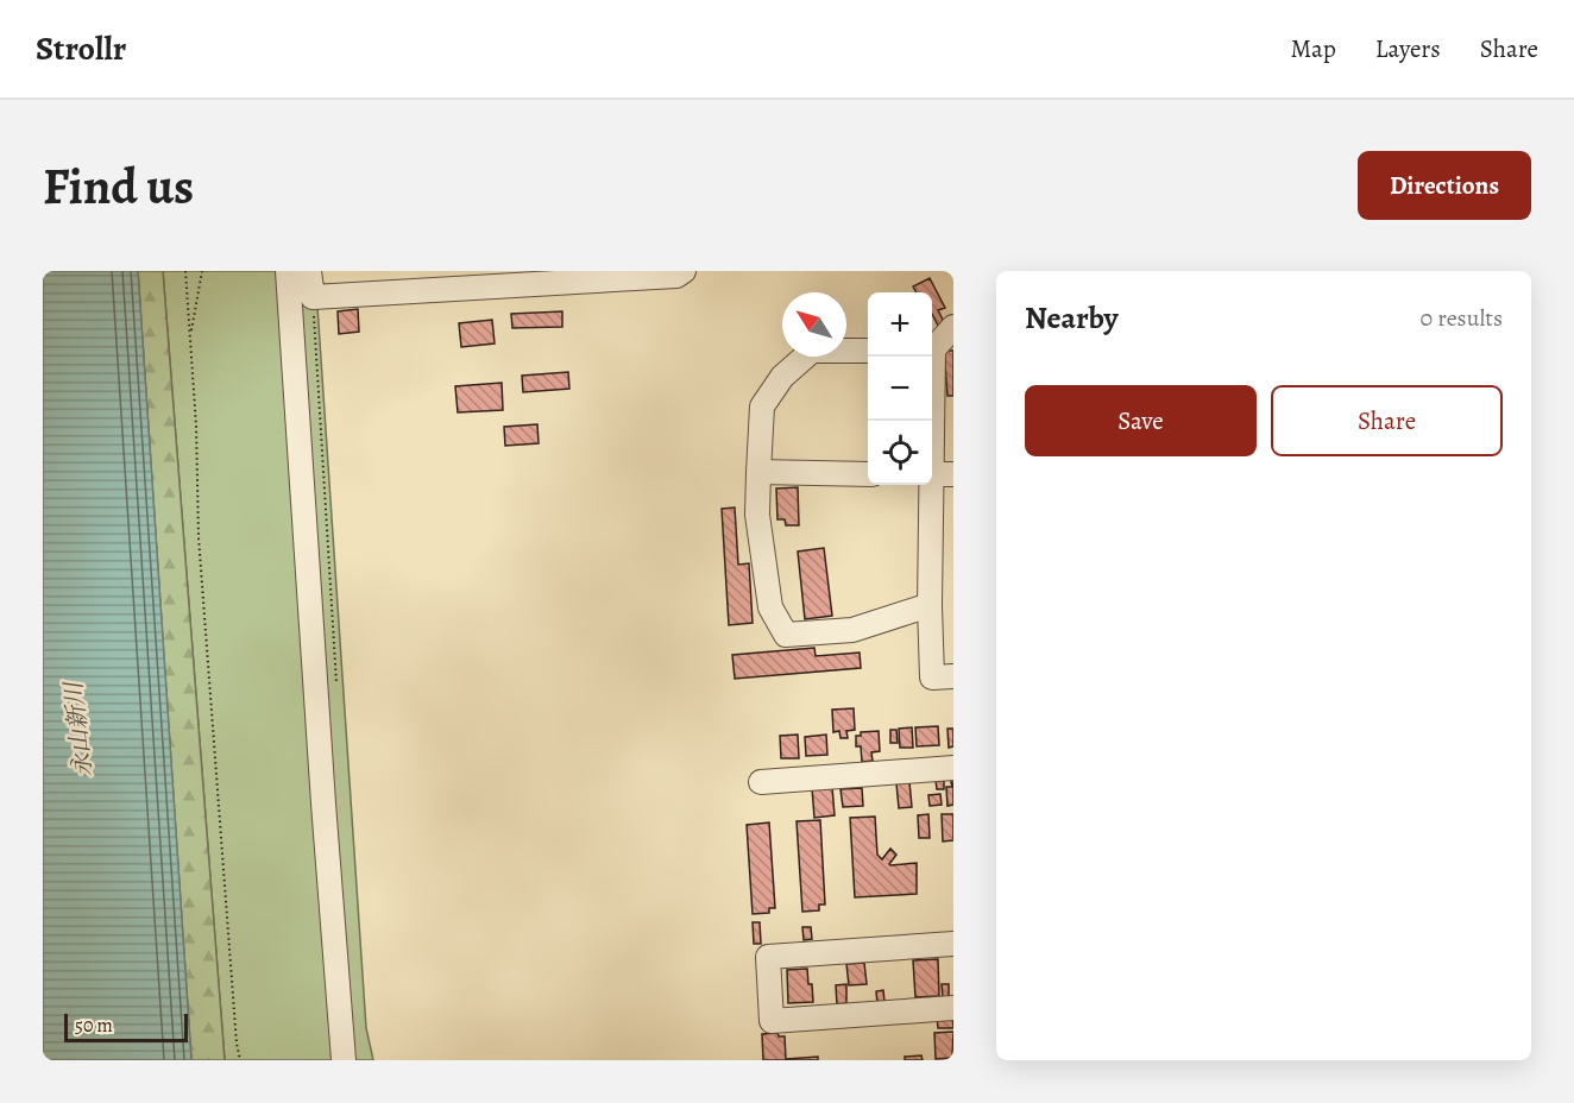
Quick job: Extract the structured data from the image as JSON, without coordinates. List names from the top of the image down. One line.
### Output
{"water":["永山新川"],"scale_bar":"50 m","north":"top left","page":{"header":"Strollr","nav":["Map","Layers","Share"],"buttons":["Directions",["Save","Share"]],"title":"Find us","heading":["Nearby","0 results"],"map_buttons":["+","−"],"scale":"50 m"}}
